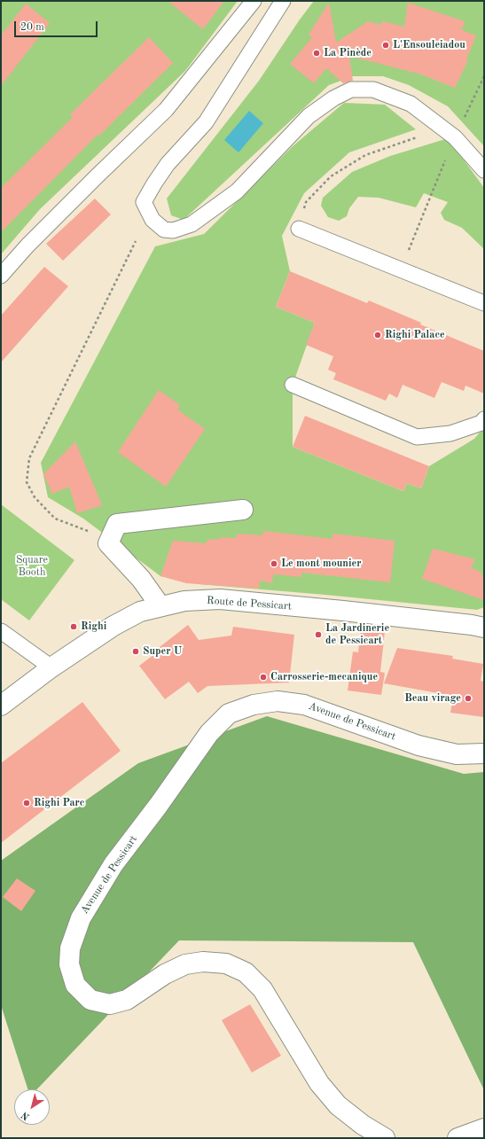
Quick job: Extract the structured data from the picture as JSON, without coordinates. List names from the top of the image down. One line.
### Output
{"streets":{"street":["Route de Pessicart","Avenue de Pessicart"]},"parks":["Square Booth"],"places":["L'Ensouleiadou","La Pinède","Righi Palace","Le mont mounier","Righi","La Jardinerie de Pessicart","Super U","Carrosserie-mecanique","Beau virage","Righi Parc"],"scale_bar":"20 m","north":"bottom left"}
